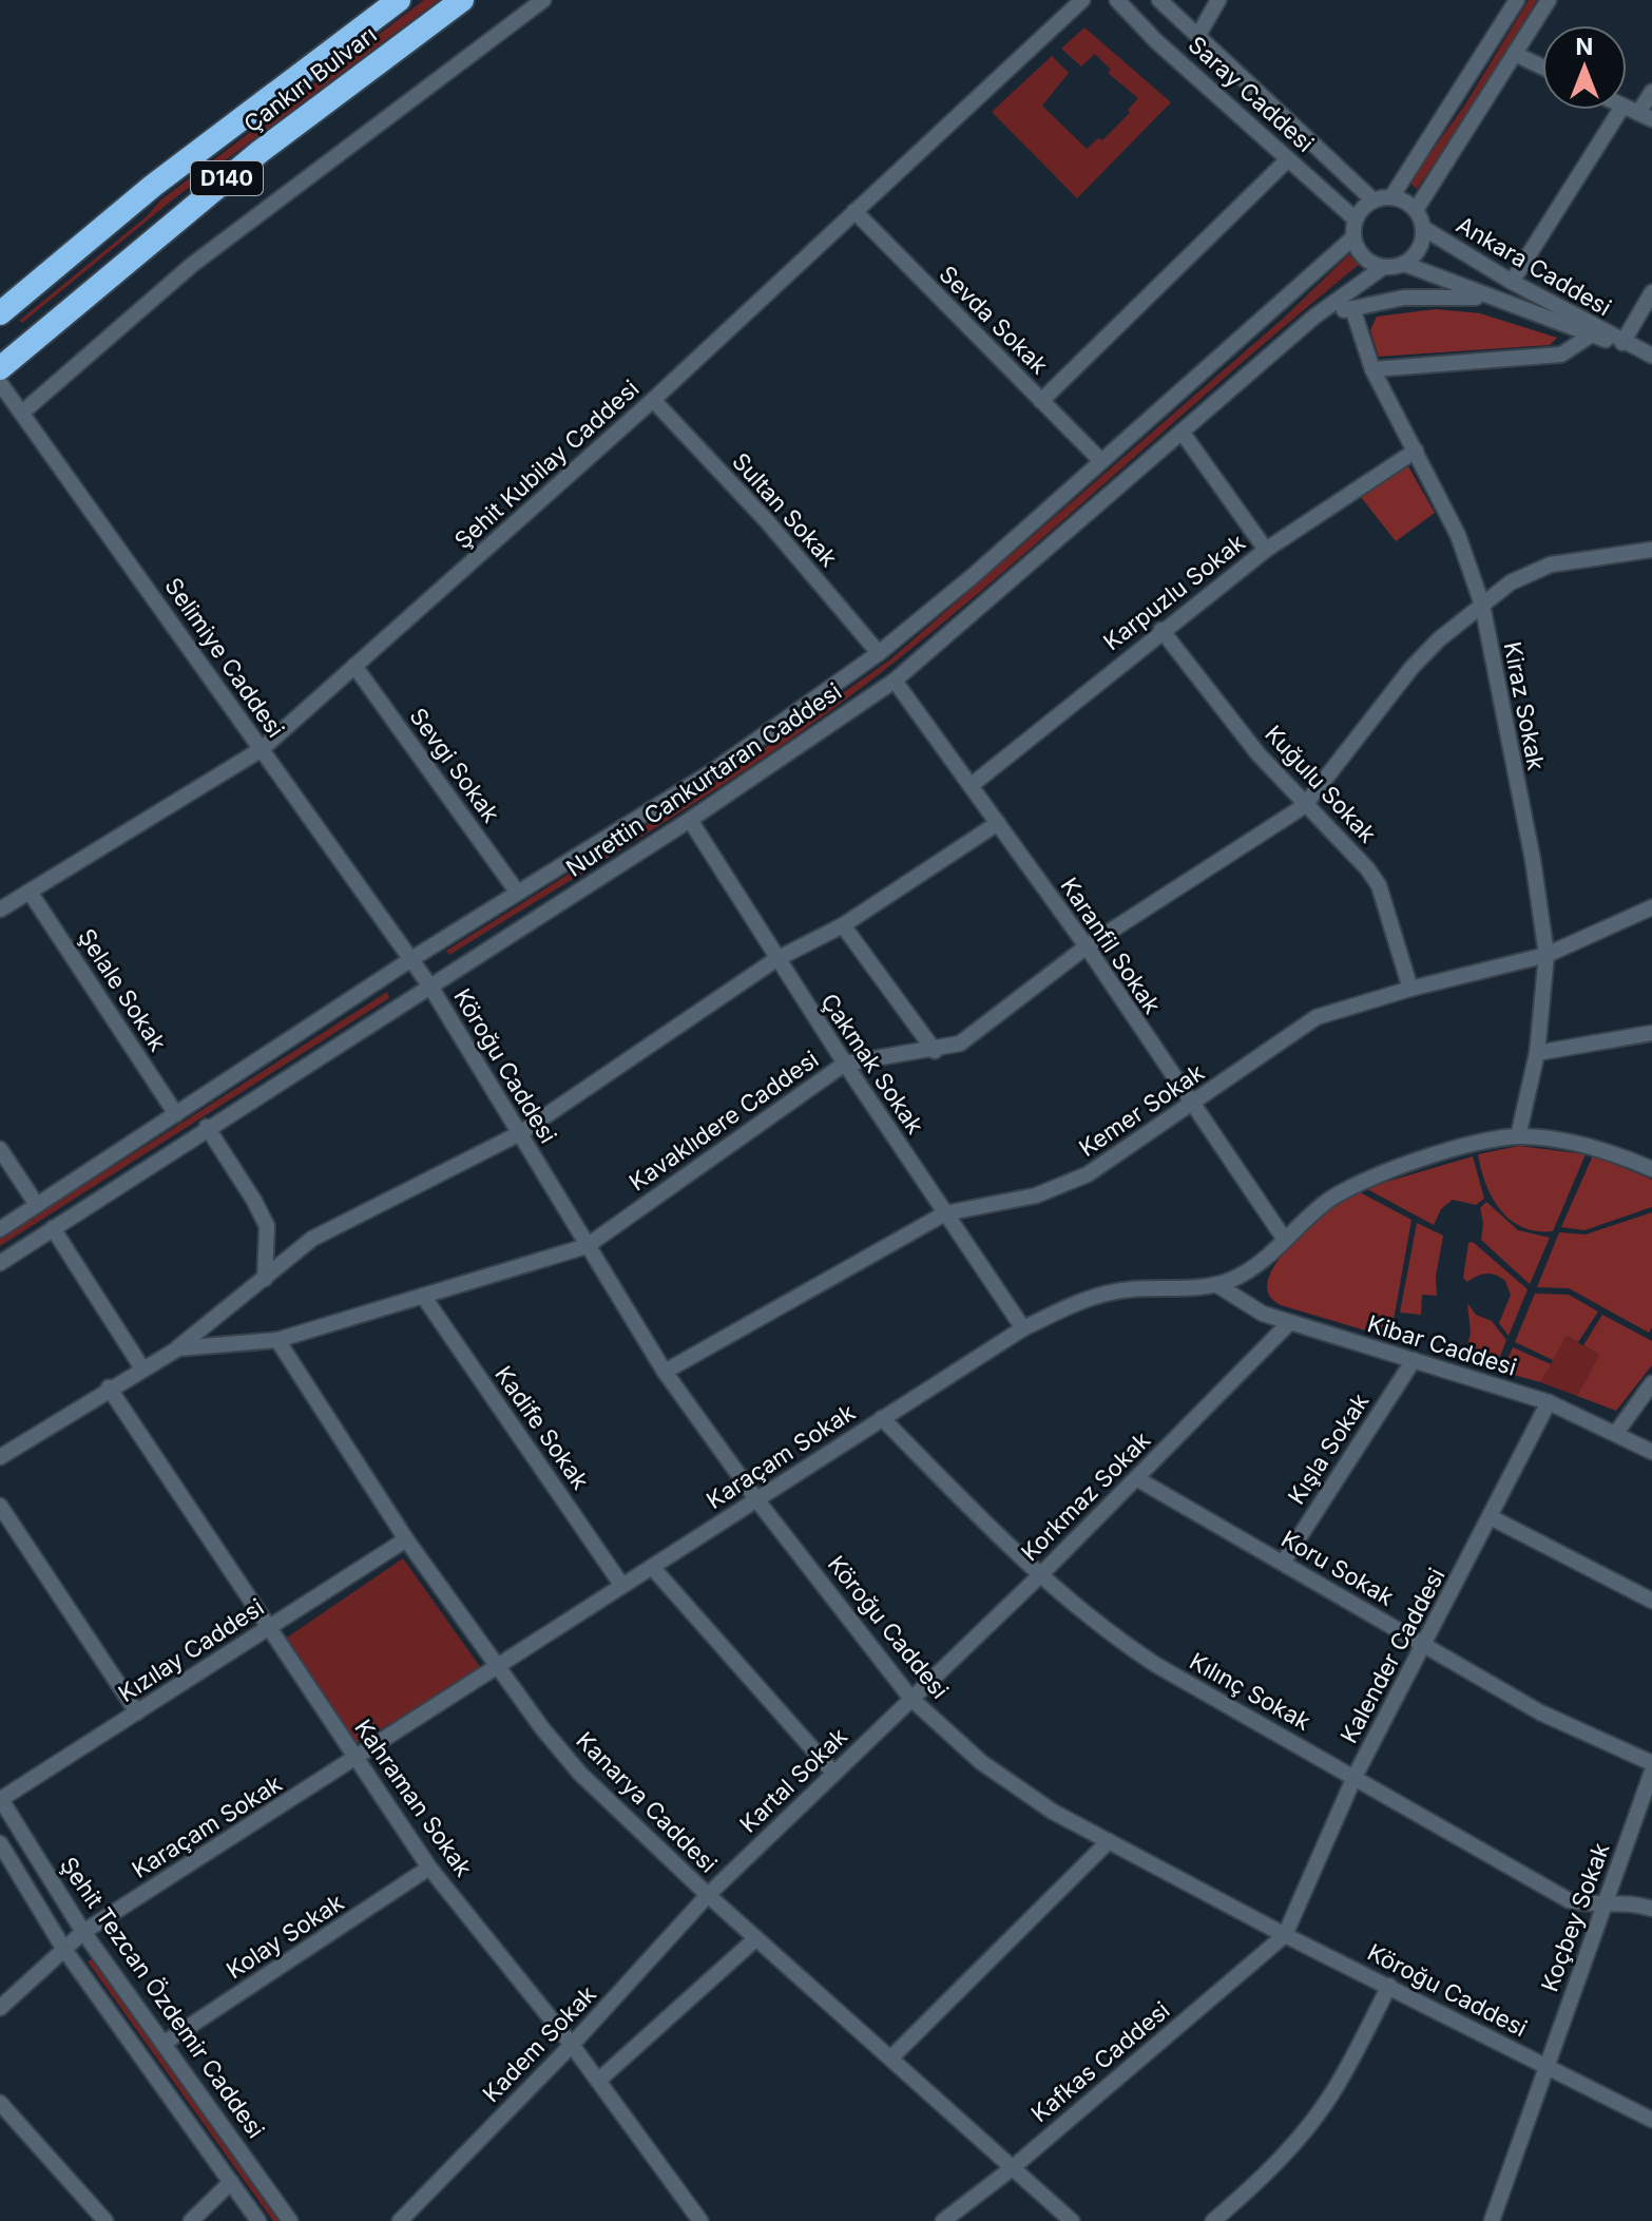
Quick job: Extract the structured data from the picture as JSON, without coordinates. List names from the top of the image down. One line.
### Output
{"streets":{"highway":["Çankırı Bulvarı","D140"],"street":["Saray Caddesi","Ankara Caddesi","Sevda Sokak","Şehit Kubilay Caddesi","Sultan Sokak","Karpuzlu Sokak","Selimiye Caddesi","Kiraz Sokak","Sevgi Sokak","Nurettin Cankurtaran Caddesi","Kuğulu Sokak","Karanfil Sokak","Şelale Sokak","Çakmak Sokak","Köroğu Caddesi","Kemer Sokak","Kavaklıdere Caddesi","Kibar Caddesi","Kadife Sokak","Kışla Sokak","Karaçam Sokak","Korkmaz Sokak","Koru Sokak","Kızılay Caddesi","Kalender Caddesi","Kılınç Sokak","Kartal Sokak","Kahraman Sokak","Kanarya Caddesi","Koçbey Sokak","Kolay Sokak","Şehit Tezcan Özdemir Caddesi","Kadem Sokak","Kafkas Caddesi"]},"crossings":[["Saray Caddesi","Ankara Caddesi"],["Saray Caddesi","Nurettin Cankurtaran Caddesi"],["Ankara Caddesi","Kiraz Sokak"],["Ankara Caddesi","Nurettin Cankurtaran Caddesi"],["Sevda Sokak","Şehit Kubilay Caddesi"],["Sevda Sokak","Nurettin Cankurtaran Caddesi"],["Şehit Kubilay Caddesi","Sultan Sokak"],["Şehit Kubilay Caddesi","Selimiye Caddesi"],["Şehit Kubilay Caddesi","Sevgi Sokak"],["Şehit Kubilay Caddesi","Şelale Sokak"],["Sultan Sokak","Nurettin Cankurtaran Caddesi"],["Karpuzlu Sokak","Kiraz Sokak"],["Karpuzlu Sokak","Kuğulu Sokak"],["Karpuzlu Sokak","Karanfil Sokak"],["Selimiye Caddesi","Nurettin Cankurtaran Caddesi"],["Selimiye Caddesi","Köroğu Caddesi"],["Kiraz Sokak","Kemer Sokak"],["Kiraz Sokak","Kavaklıdere Caddesi"],["Kiraz Sokak","Karaçam Sokak"],["Sevgi Sokak","Nurettin Cankurtaran Caddesi"],["Nurettin Cankurtaran Caddesi","Karanfil Sokak"],["Nurettin Cankurtaran Caddesi","Şelale Sokak"],["Nurettin Cankurtaran Caddesi","Çakmak Sokak"],["Nurettin Cankurtaran Caddesi","Köroğu Caddesi"],["Kuğulu Sokak","Kemer Sokak"],["Kuğulu Sokak","Kavaklıdere Caddesi"],["Karanfil Sokak","Kemer Sokak"],["Karanfil Sokak","Kavaklıdere Caddesi"],["Karanfil Sokak","Karaçam Sokak"],["Çakmak Sokak","Kemer Sokak"],["Çakmak Sokak","Kavaklıdere Caddesi"],["Çakmak Sokak","Karaçam Sokak"],["Köroğu Caddesi","Kemer Sokak"],["Köroğu Caddesi","Kavaklıdere Caddesi"],["Köroğu Caddesi","Karaçam Sokak"],["Köroğu Caddesi","Korkmaz Sokak"],["Köroğu Caddesi","Kalender Caddesi"],["Köroğu Caddesi","Kartal Sokak"],["Köroğu Caddesi","Koçbey Sokak"],["Köroğu Caddesi","Kafkas Caddesi"],["Kavaklıdere Caddesi","Kadife Sokak"],["Kavaklıdere Caddesi","Kahraman Sokak"],["Kavaklıdere Caddesi","Kanarya Caddesi"],["Kibar Caddesi","Kışla Sokak"],["Kibar Caddesi","Karaçam Sokak"],["Kibar Caddesi","Korkmaz Sokak"],["Kibar Caddesi","Kalender Caddesi"],["Kadife Sokak","Karaçam Sokak"],["Kışla Sokak","Koru Sokak"],["Karaçam Sokak","Kılınç Sokak"],["Karaçam Sokak","Kahraman Sokak"],["Karaçam Sokak","Kanarya Caddesi"],["Karaçam Sokak","Şehit Tezcan Özdemir Caddesi"],["Korkmaz Sokak","Koru Sokak"],["Korkmaz Sokak","Kılınç Sokak"],["Korkmaz Sokak","Kartal Sokak"],["Koru Sokak","Kalender Caddesi"],["Kızılay Caddesi","Kahraman Sokak"],["Kızılay Caddesi","Kanarya Caddesi"],["Kızılay Caddesi","Şehit Tezcan Özdemir Caddesi"],["Kalender Caddesi","Kılınç Sokak"],["Kalender Caddesi","Kafkas Caddesi"],["Kılınç Sokak","Koçbey Sokak"],["Kartal Sokak","Kanarya Caddesi"],["Kartal Sokak","Kadem Sokak"],["Kahraman Sokak","Kolay Sokak"],["Kahraman Sokak","Kadem Sokak"],["Kanarya Caddesi","Kadem Sokak"],["Kanarya Caddesi","Kafkas Caddesi"],["Kolay Sokak","Şehit Tezcan Özdemir Caddesi"]],"north":"top"}
